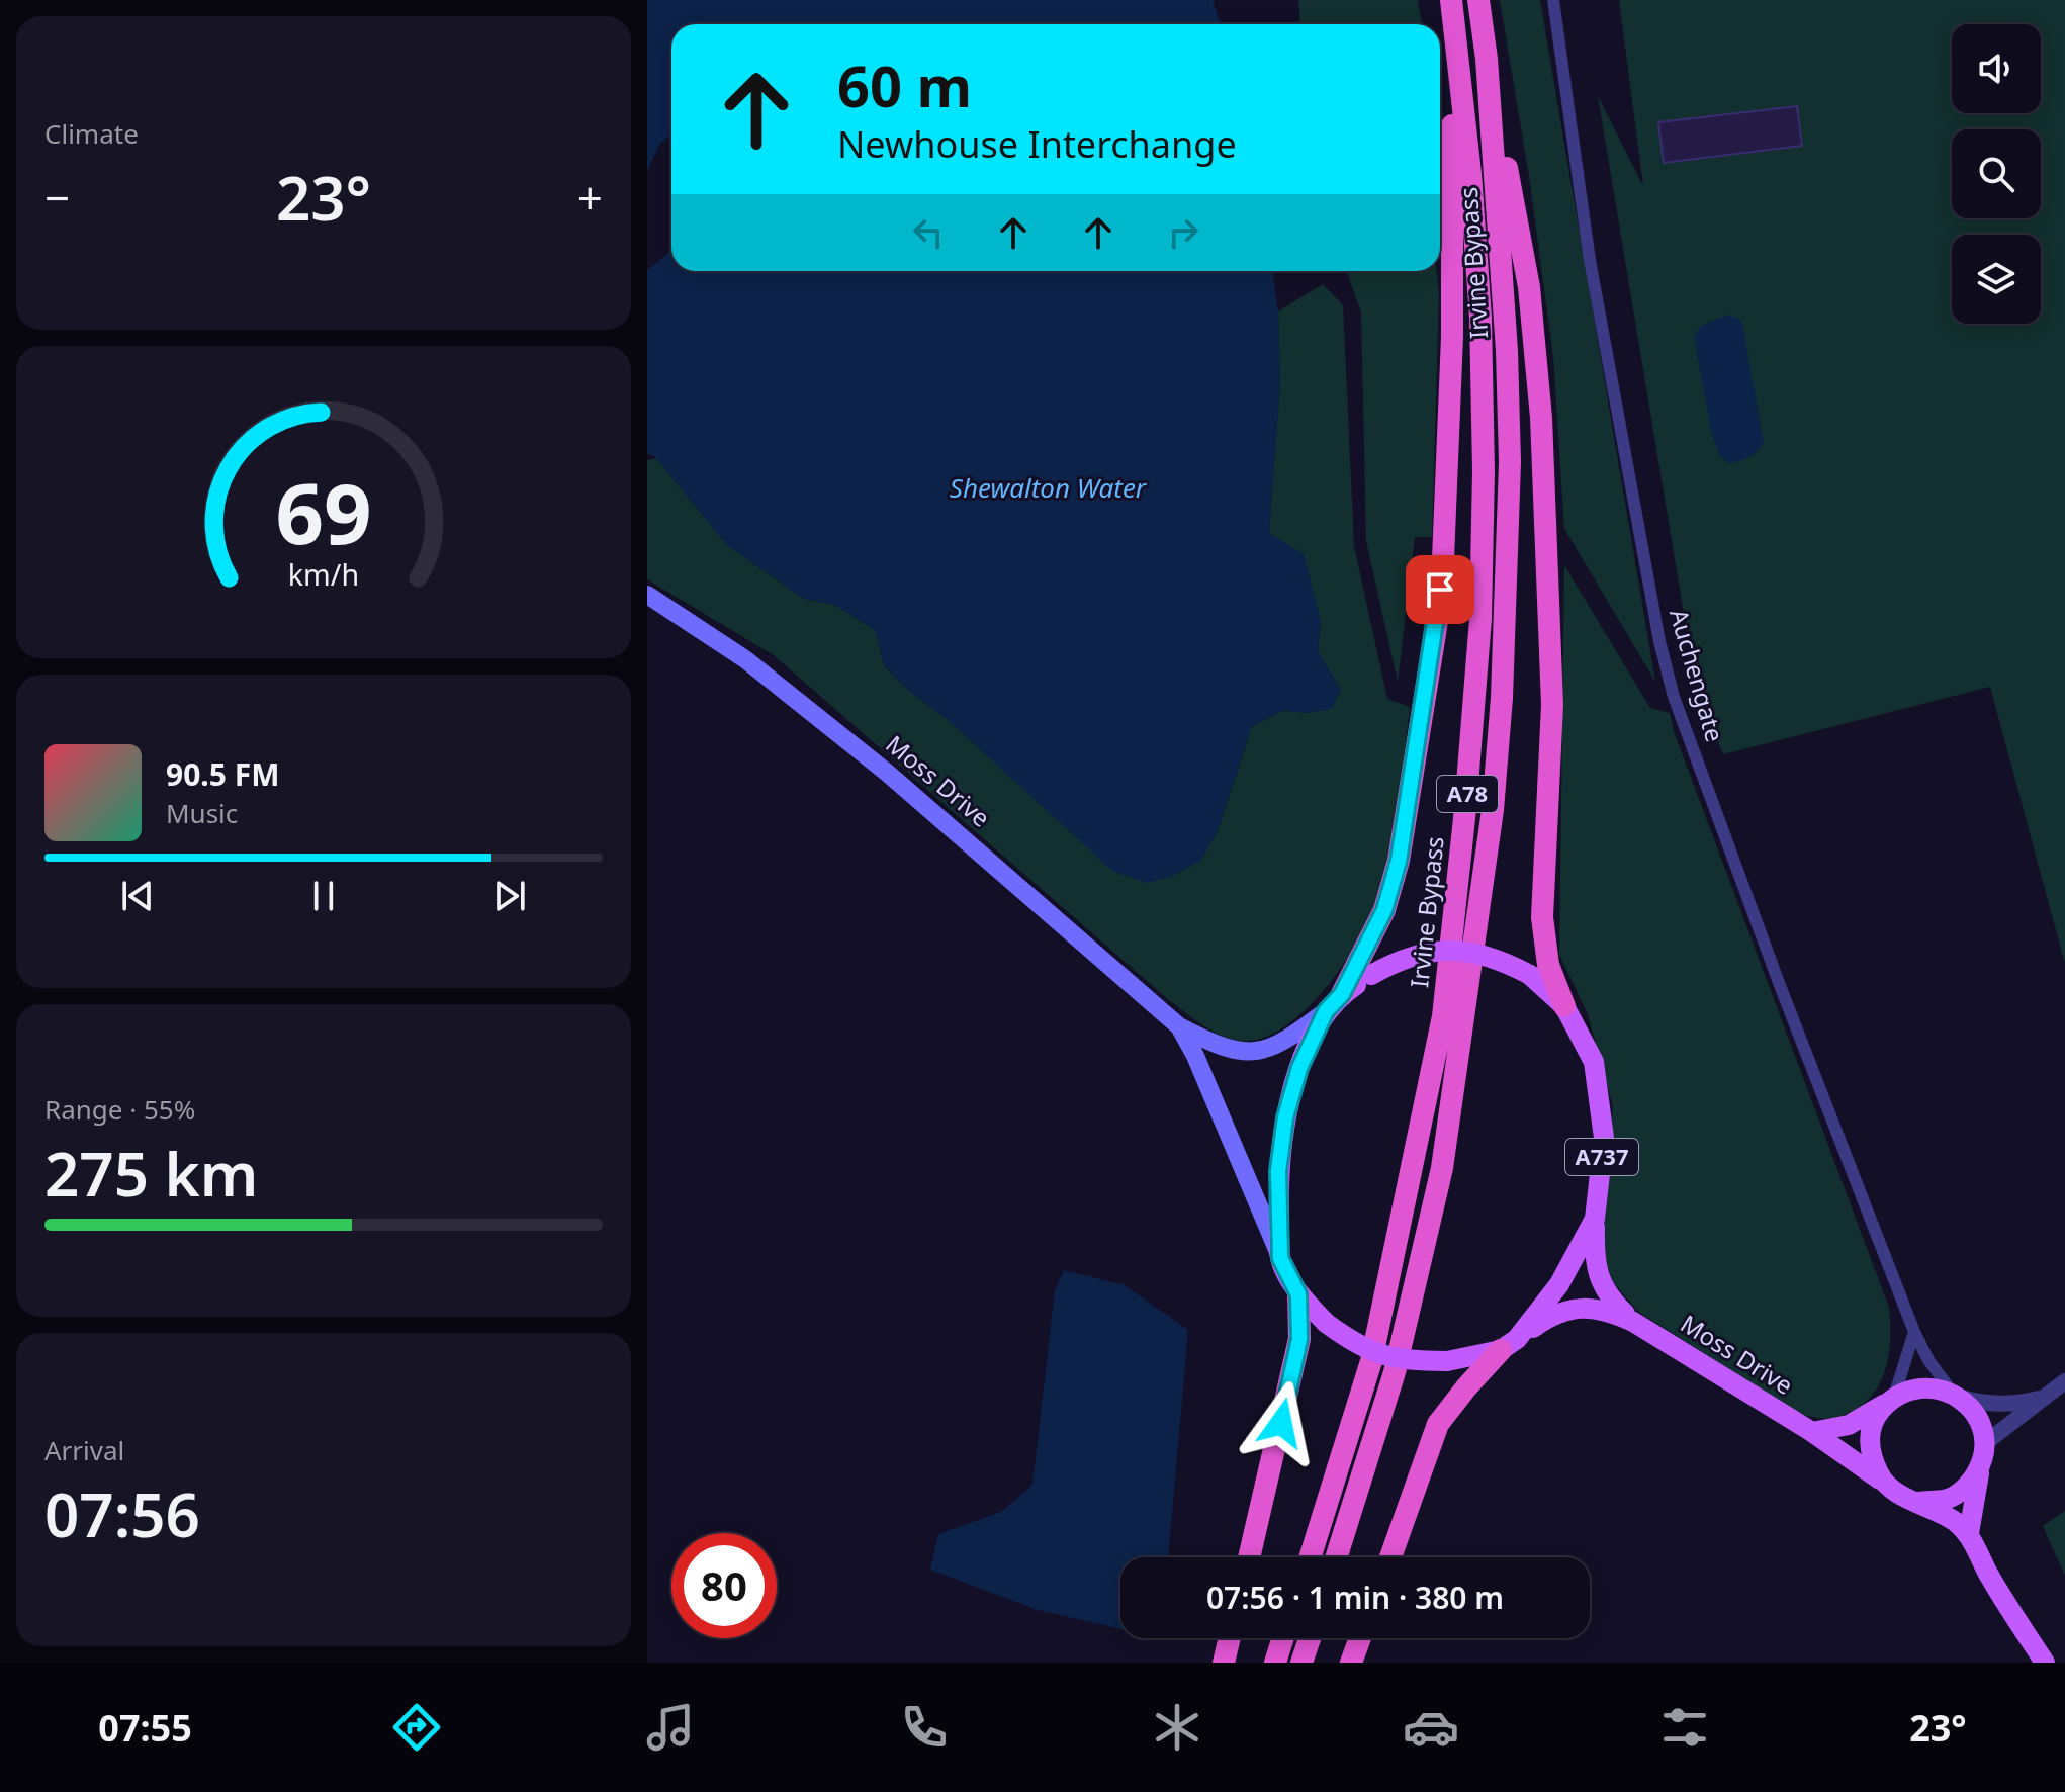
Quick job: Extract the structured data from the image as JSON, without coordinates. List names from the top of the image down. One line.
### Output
{"streets":{"highway":["Irvine Bypass","A78"],"main road":["Moss Drive","A737"],"street":["Auchengate"]},"crossings":[["Auchengate","Moss Drive"],["Auchengate","A737"],["Moss Drive","A737"]],"water":["Shewalton Water"],"page":{"tile":["Climate",["Range · 55%","275 km"],["Arrival","07:56"]],"turn":["60 m","Newhouse Interchange"],"heat":["−","23°","+"],"song":["90.5 FM","Music"],"limit":"80","trip":"07:56 · 1 min · 380 m","tabs":["07:55","23°"],"gauge":["69","km/h"]}}
